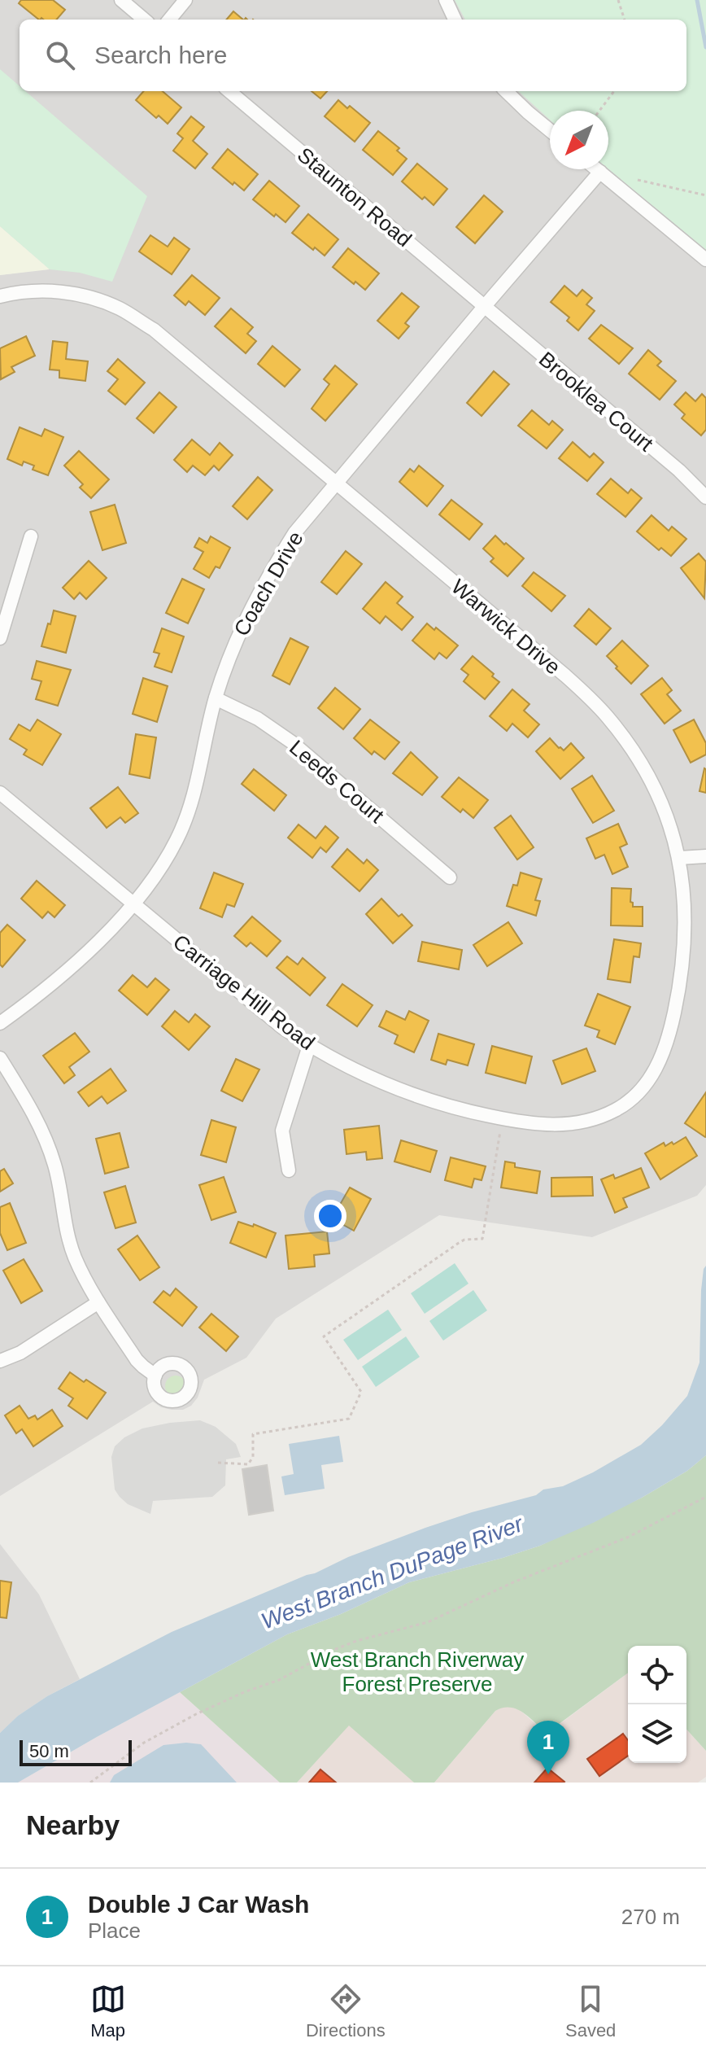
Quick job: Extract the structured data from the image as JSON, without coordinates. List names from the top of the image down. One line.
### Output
{"streets":{"street":["Staunton Road","Brooklea Court","Coach Drive","Warwick Drive","Leeds Court","Carriage Hill Road"]},"crossings":[["Staunton Road","Brooklea Court"],["Staunton Road","Coach Drive"],["Brooklea Court","Coach Drive"],["Coach Drive","Warwick Drive"],["Coach Drive","Leeds Court"],["Coach Drive","Carriage Hill Road"],["Warwick Drive","Carriage Hill Road"]],"water":["West Branch DuPage River"],"parks":["West Branch Riverway Forest Preserve"],"scale_bar":"50 m","north":"bottom left","page":{"search":"Search here","pins":"1","scale":"50 m","heading":"Nearby","list":[{"mark":"1","name":"Double J Car Wash","note":"Place","value":"270 m"}],"nav":["Map","Directions","Saved"]}}
